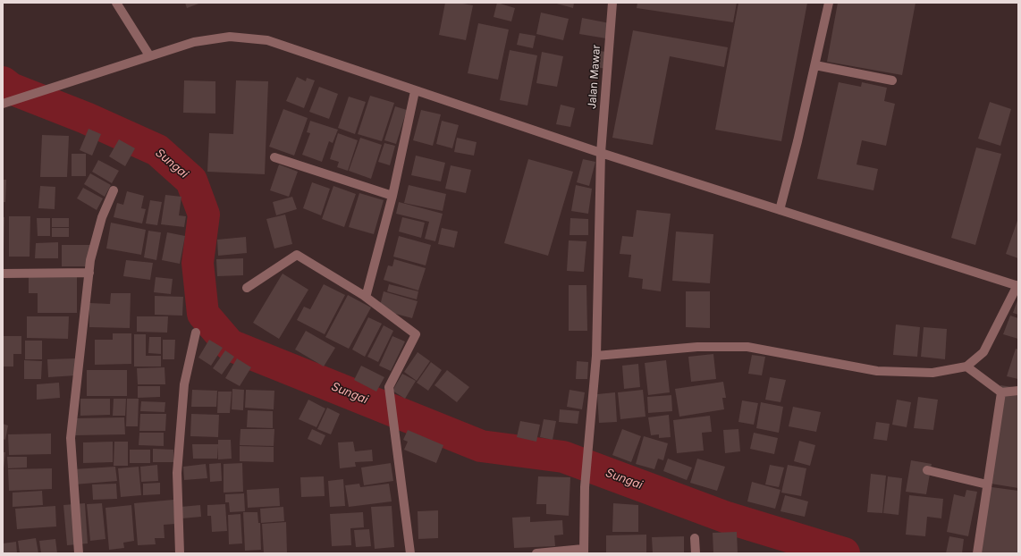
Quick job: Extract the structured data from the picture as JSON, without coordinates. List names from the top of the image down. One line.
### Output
{"streets":{"street":["Jalan Mawar"]},"water":["Sungai"]}
